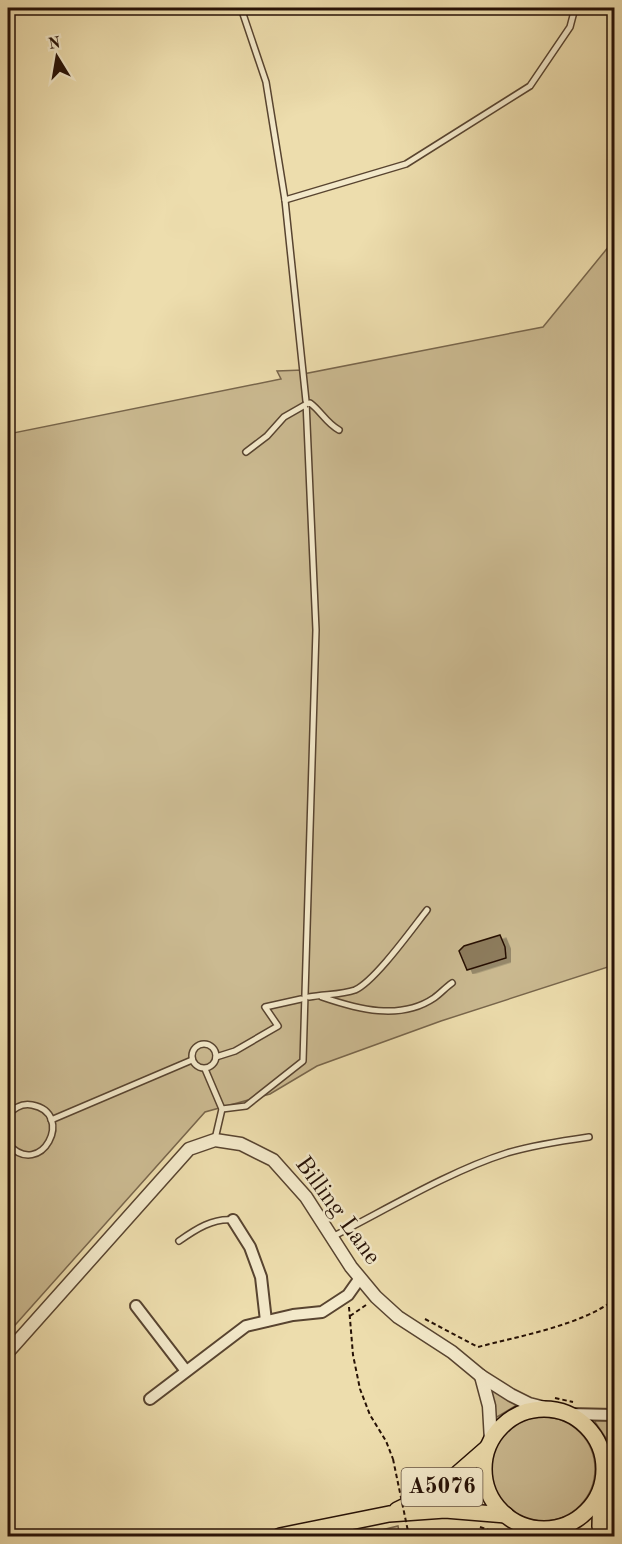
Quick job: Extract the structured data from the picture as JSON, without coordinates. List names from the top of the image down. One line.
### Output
{"streets":{"main road":["A5076"],"street":["Billing Lane"]},"crossings":[["Billing Lane","A5076"]],"north":"top"}
